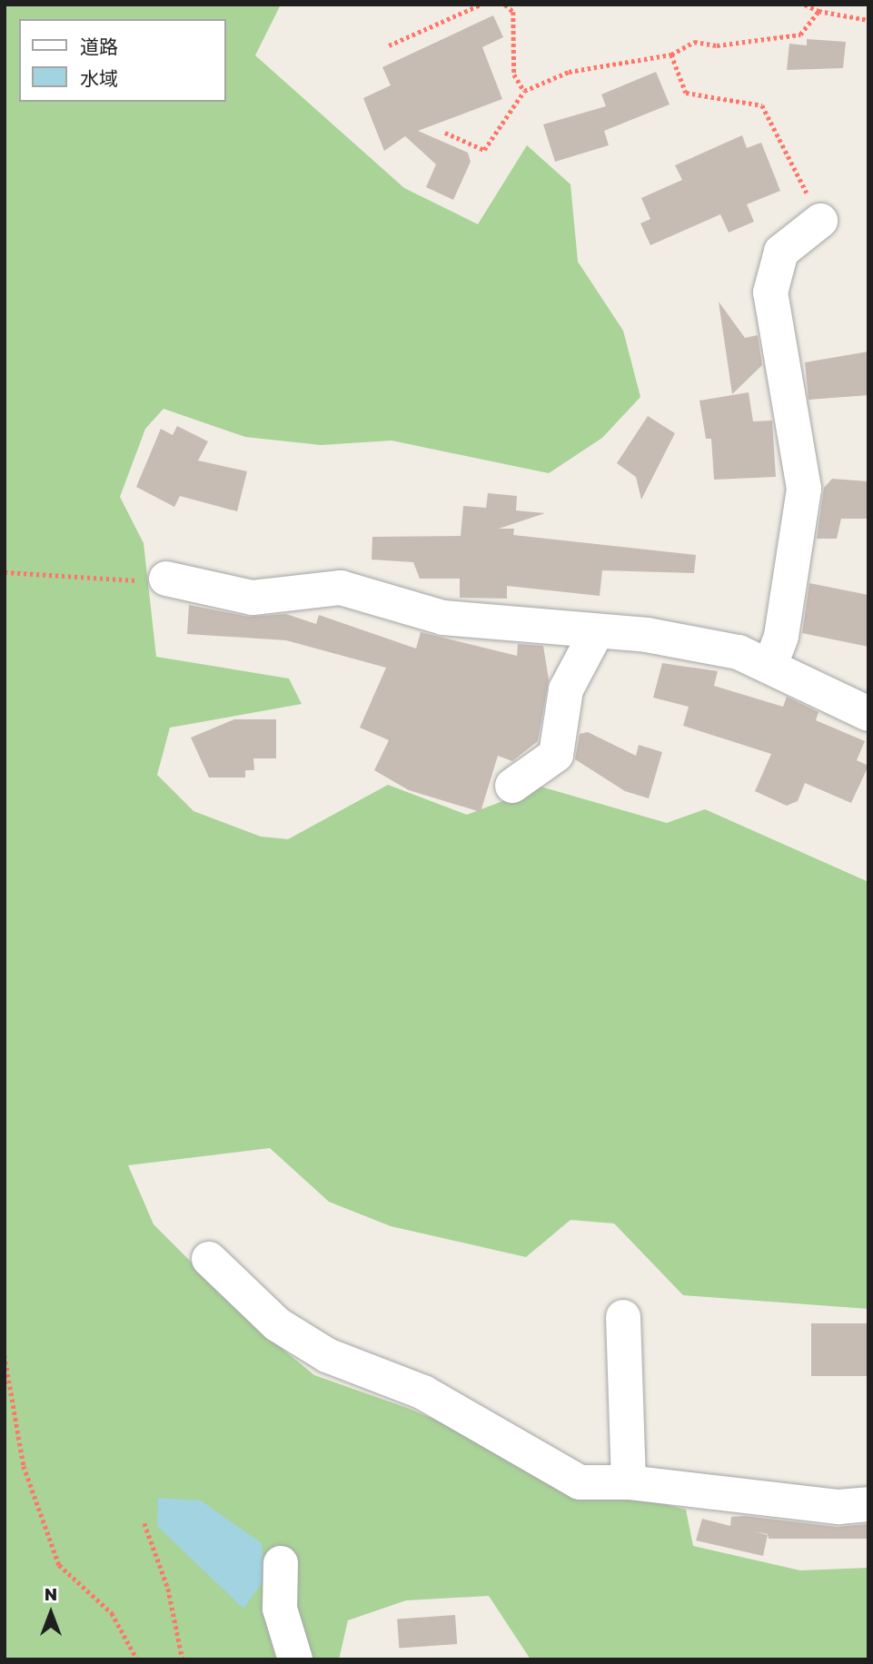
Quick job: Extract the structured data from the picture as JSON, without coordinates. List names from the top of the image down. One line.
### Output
{"legend":["道路","水域"],"north":"top"}
